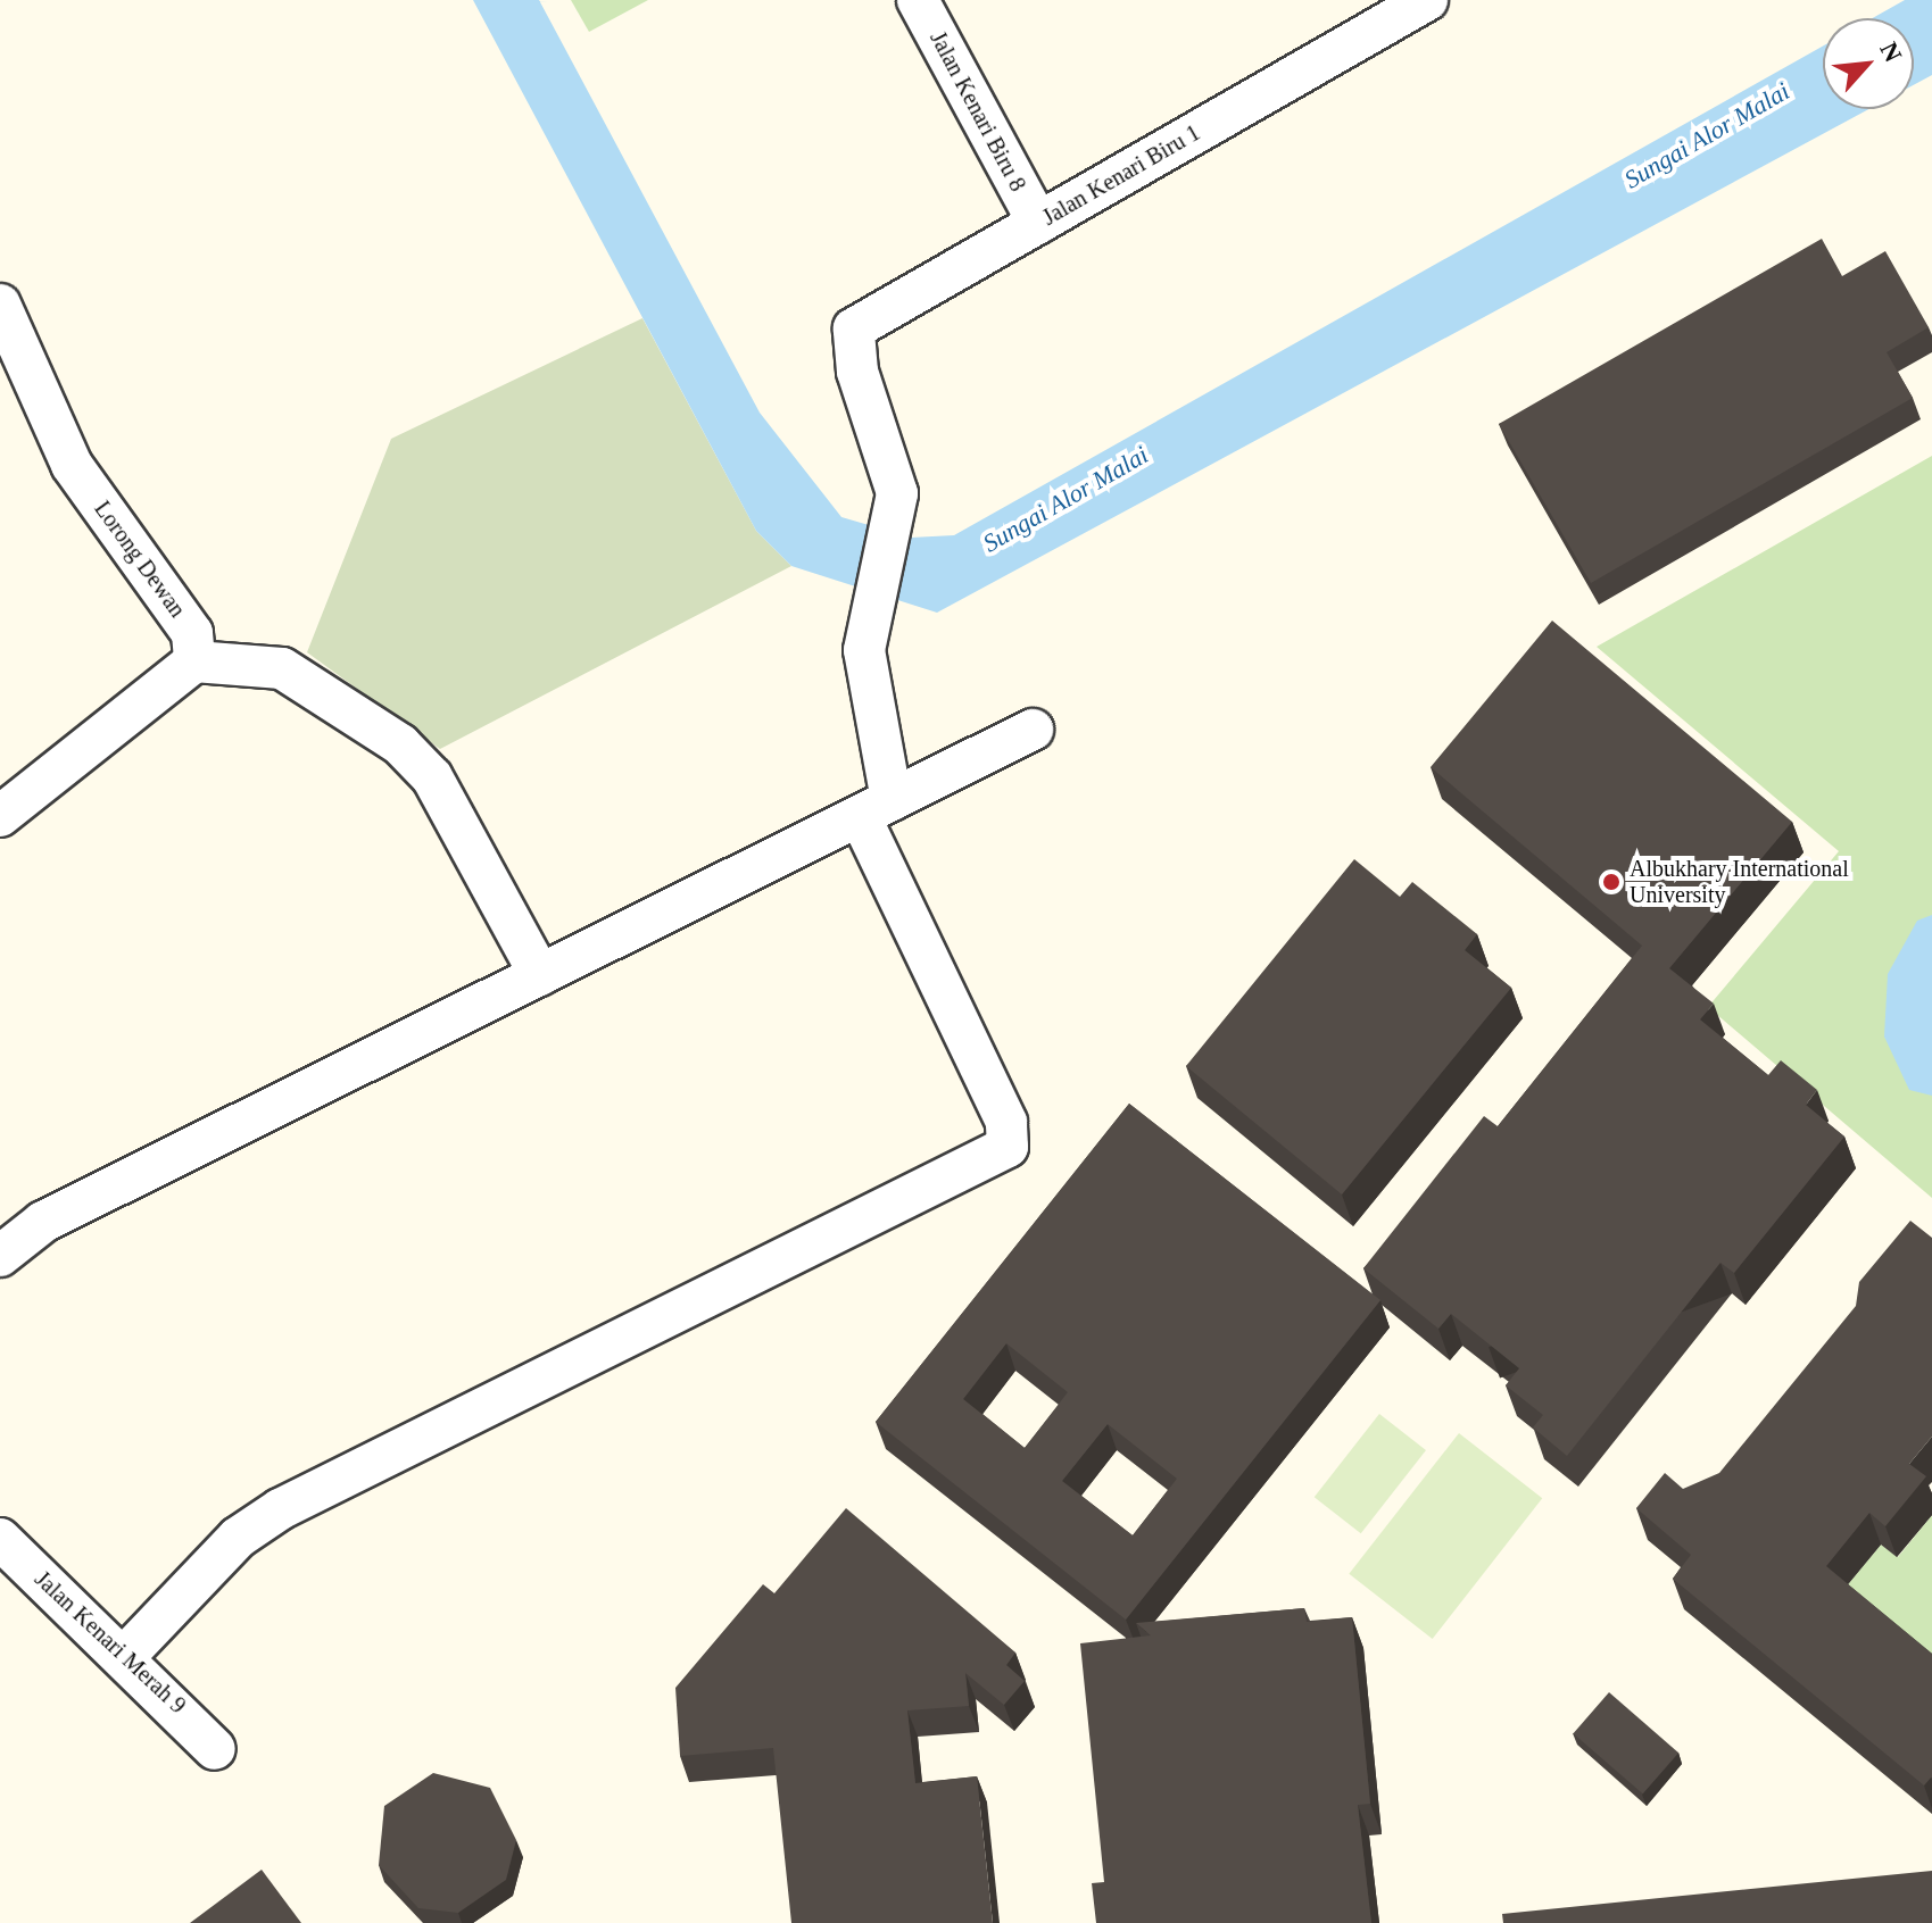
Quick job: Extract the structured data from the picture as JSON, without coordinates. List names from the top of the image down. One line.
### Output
{"streets":{"street":["Jalan Kenari Biru 8","Jalan Kenari Biru 1","Lorong Dewan","Jalan Kenari Merah 9"]},"crossings":[["Jalan Kenari Biru 8","Jalan Kenari Biru 1"],["Jalan Kenari Biru 1","Jalan Kenari Merah 9"]],"water":["Sungai Alor Malai"],"places":["Albukhary International University"],"north":"top right"}
